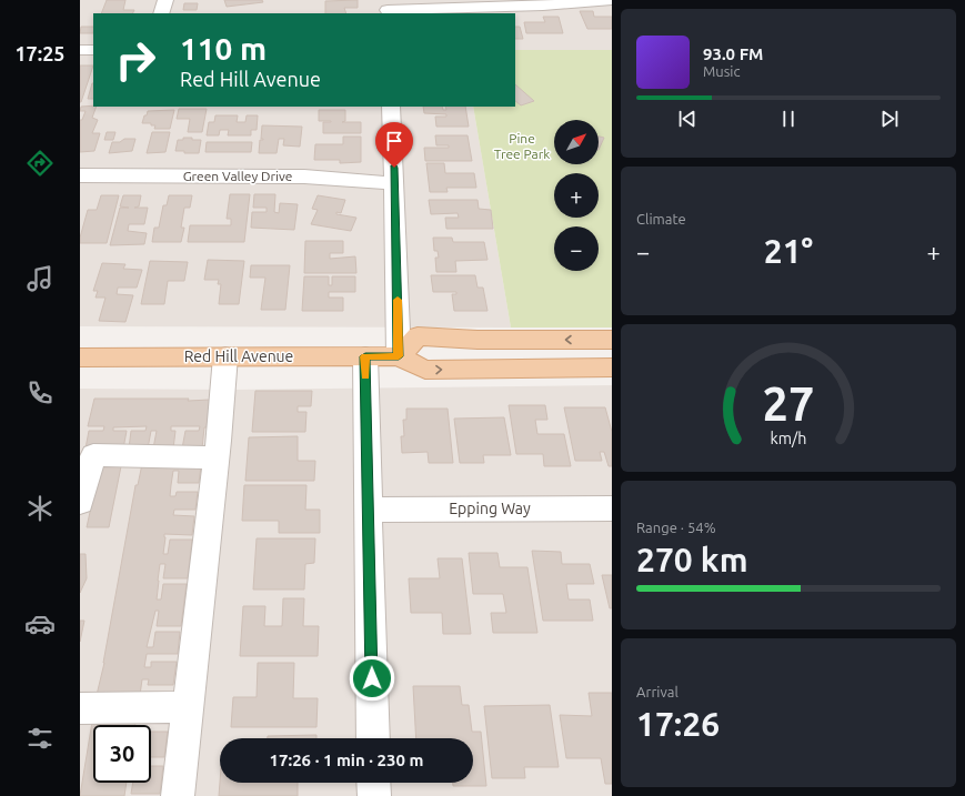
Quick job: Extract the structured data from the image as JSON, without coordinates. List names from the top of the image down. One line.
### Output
{"streets":{"main road":["Red Hill Avenue"],"street":["Green Valley Drive","Epping Way"]},"parks":["Pine Tree Park"],"north":"top right","page":{"tabs":"17:25","turn":["110 m","Red Hill Avenue"],"song":["93.0 FM","Music"],"map_buttons":["+","−"],"tile":["Climate",["Range · 54%","270 km"],["Arrival","17:26"]],"heat":["−","21°","+"],"limit":"30","trip":"17:26 · 1 min · 230 m","gauge":["27","km/h"]}}
